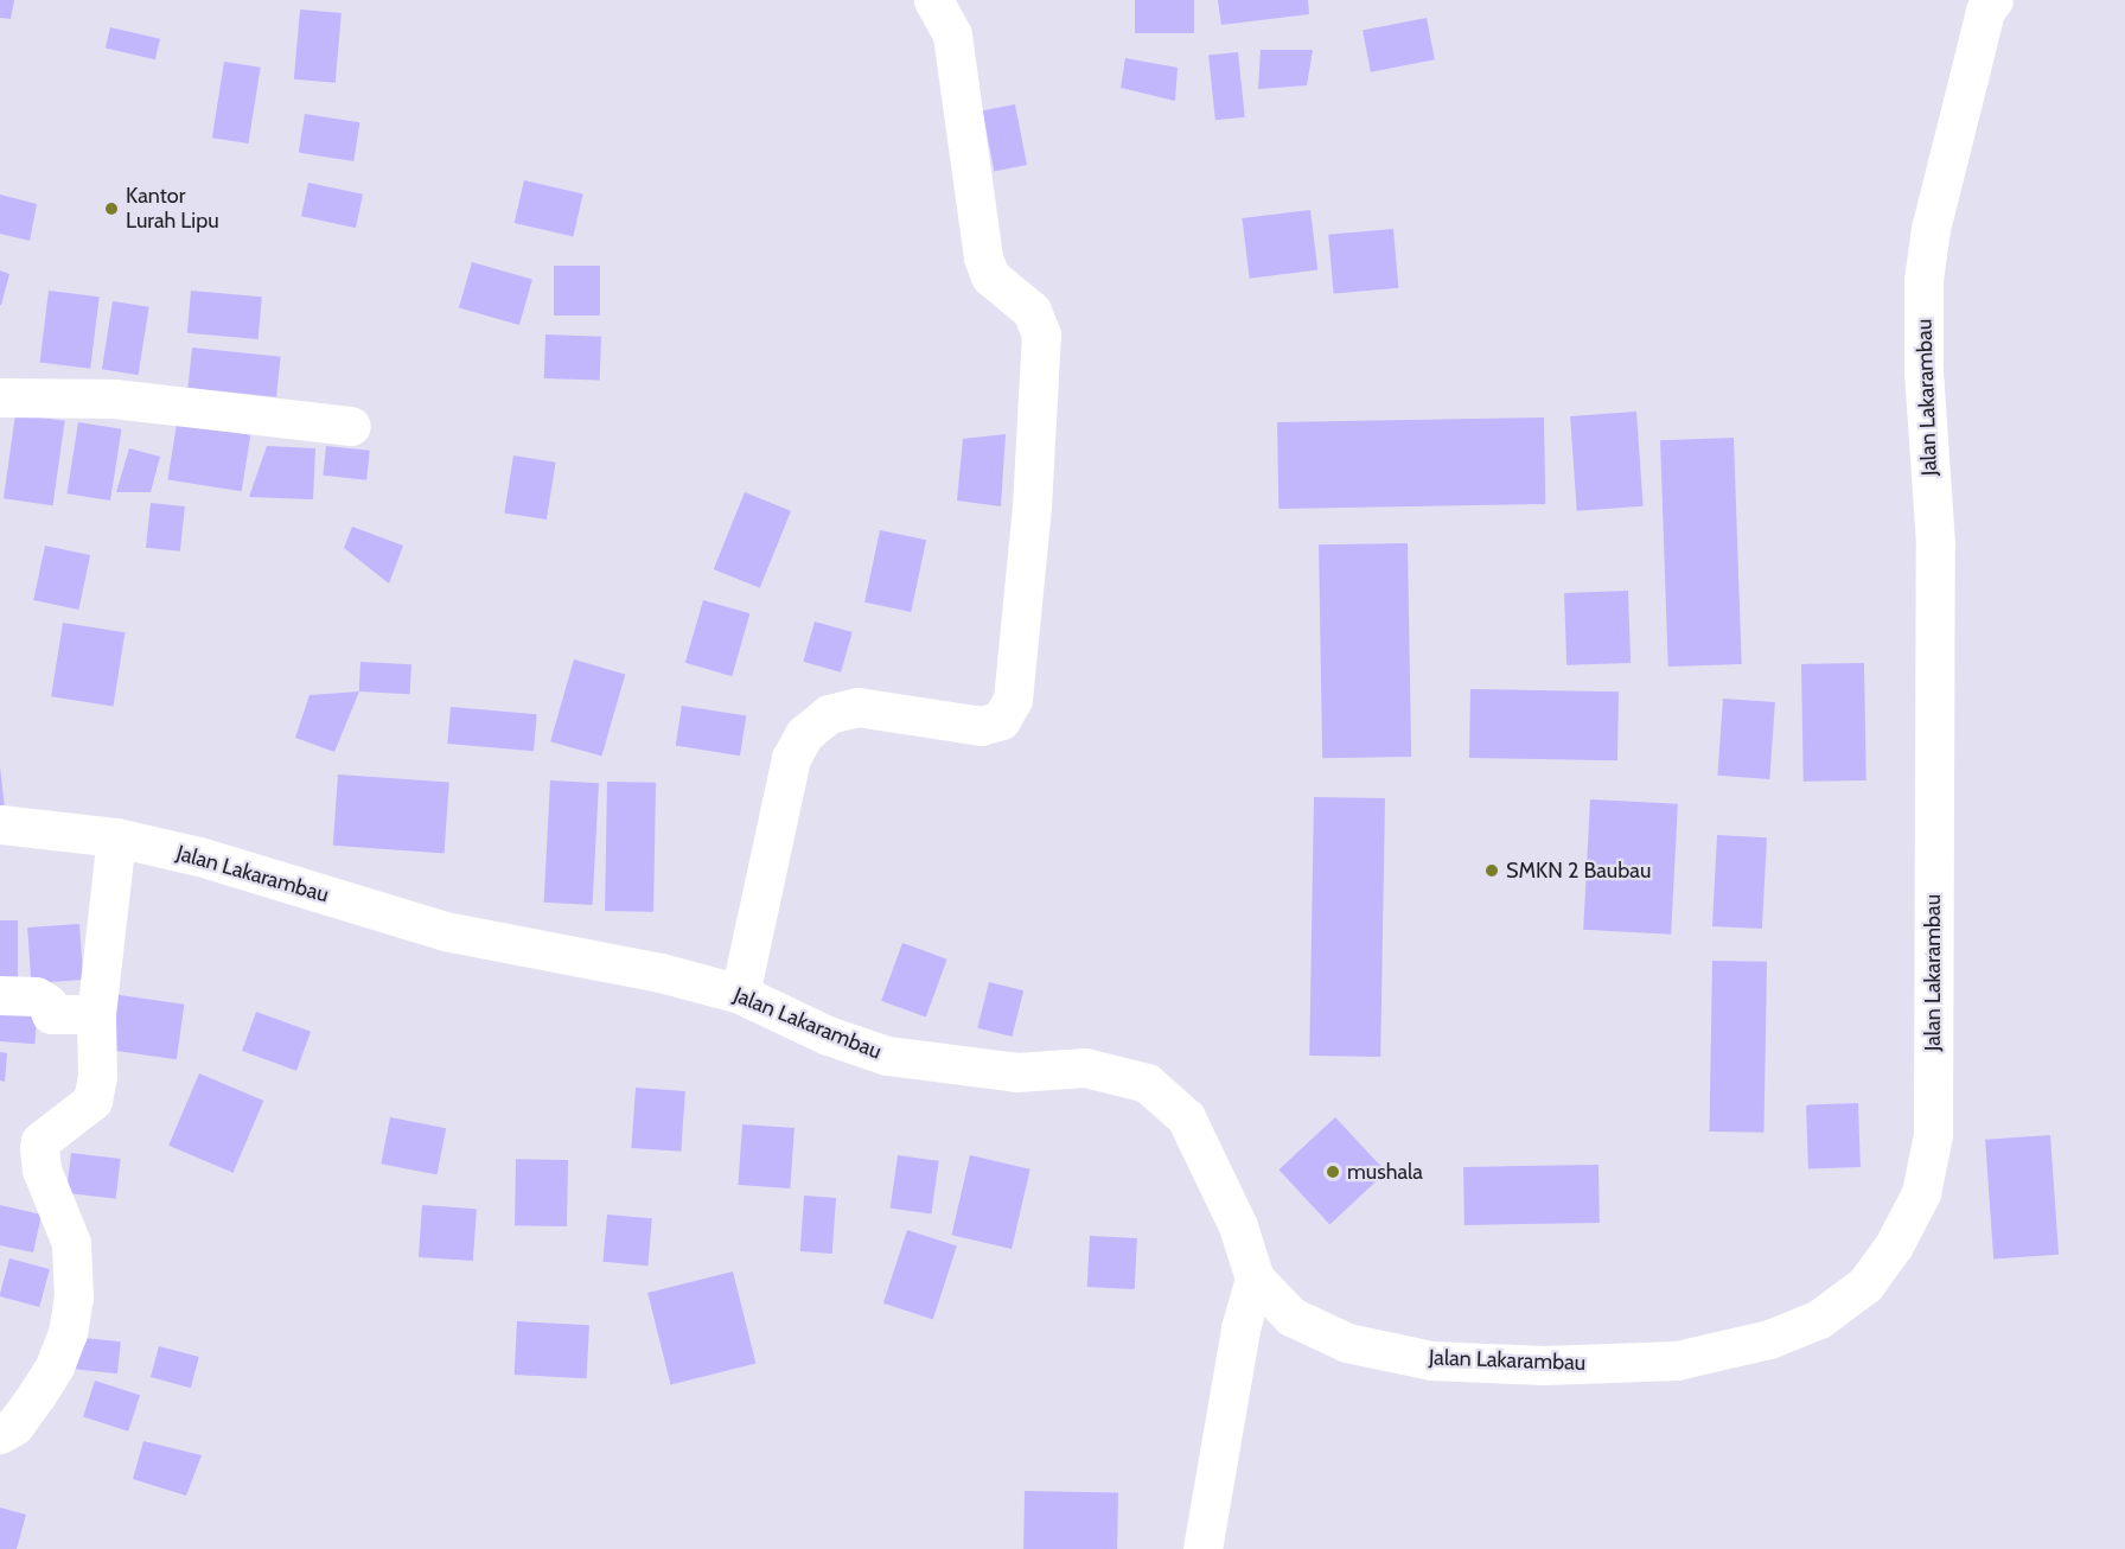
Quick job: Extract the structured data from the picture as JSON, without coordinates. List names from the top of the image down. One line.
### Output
{"streets":{"street":["Jalan Lakarambau"]},"places":["Kantor Lurah Lipu","SMKN 2 Baubau","mushala"]}
